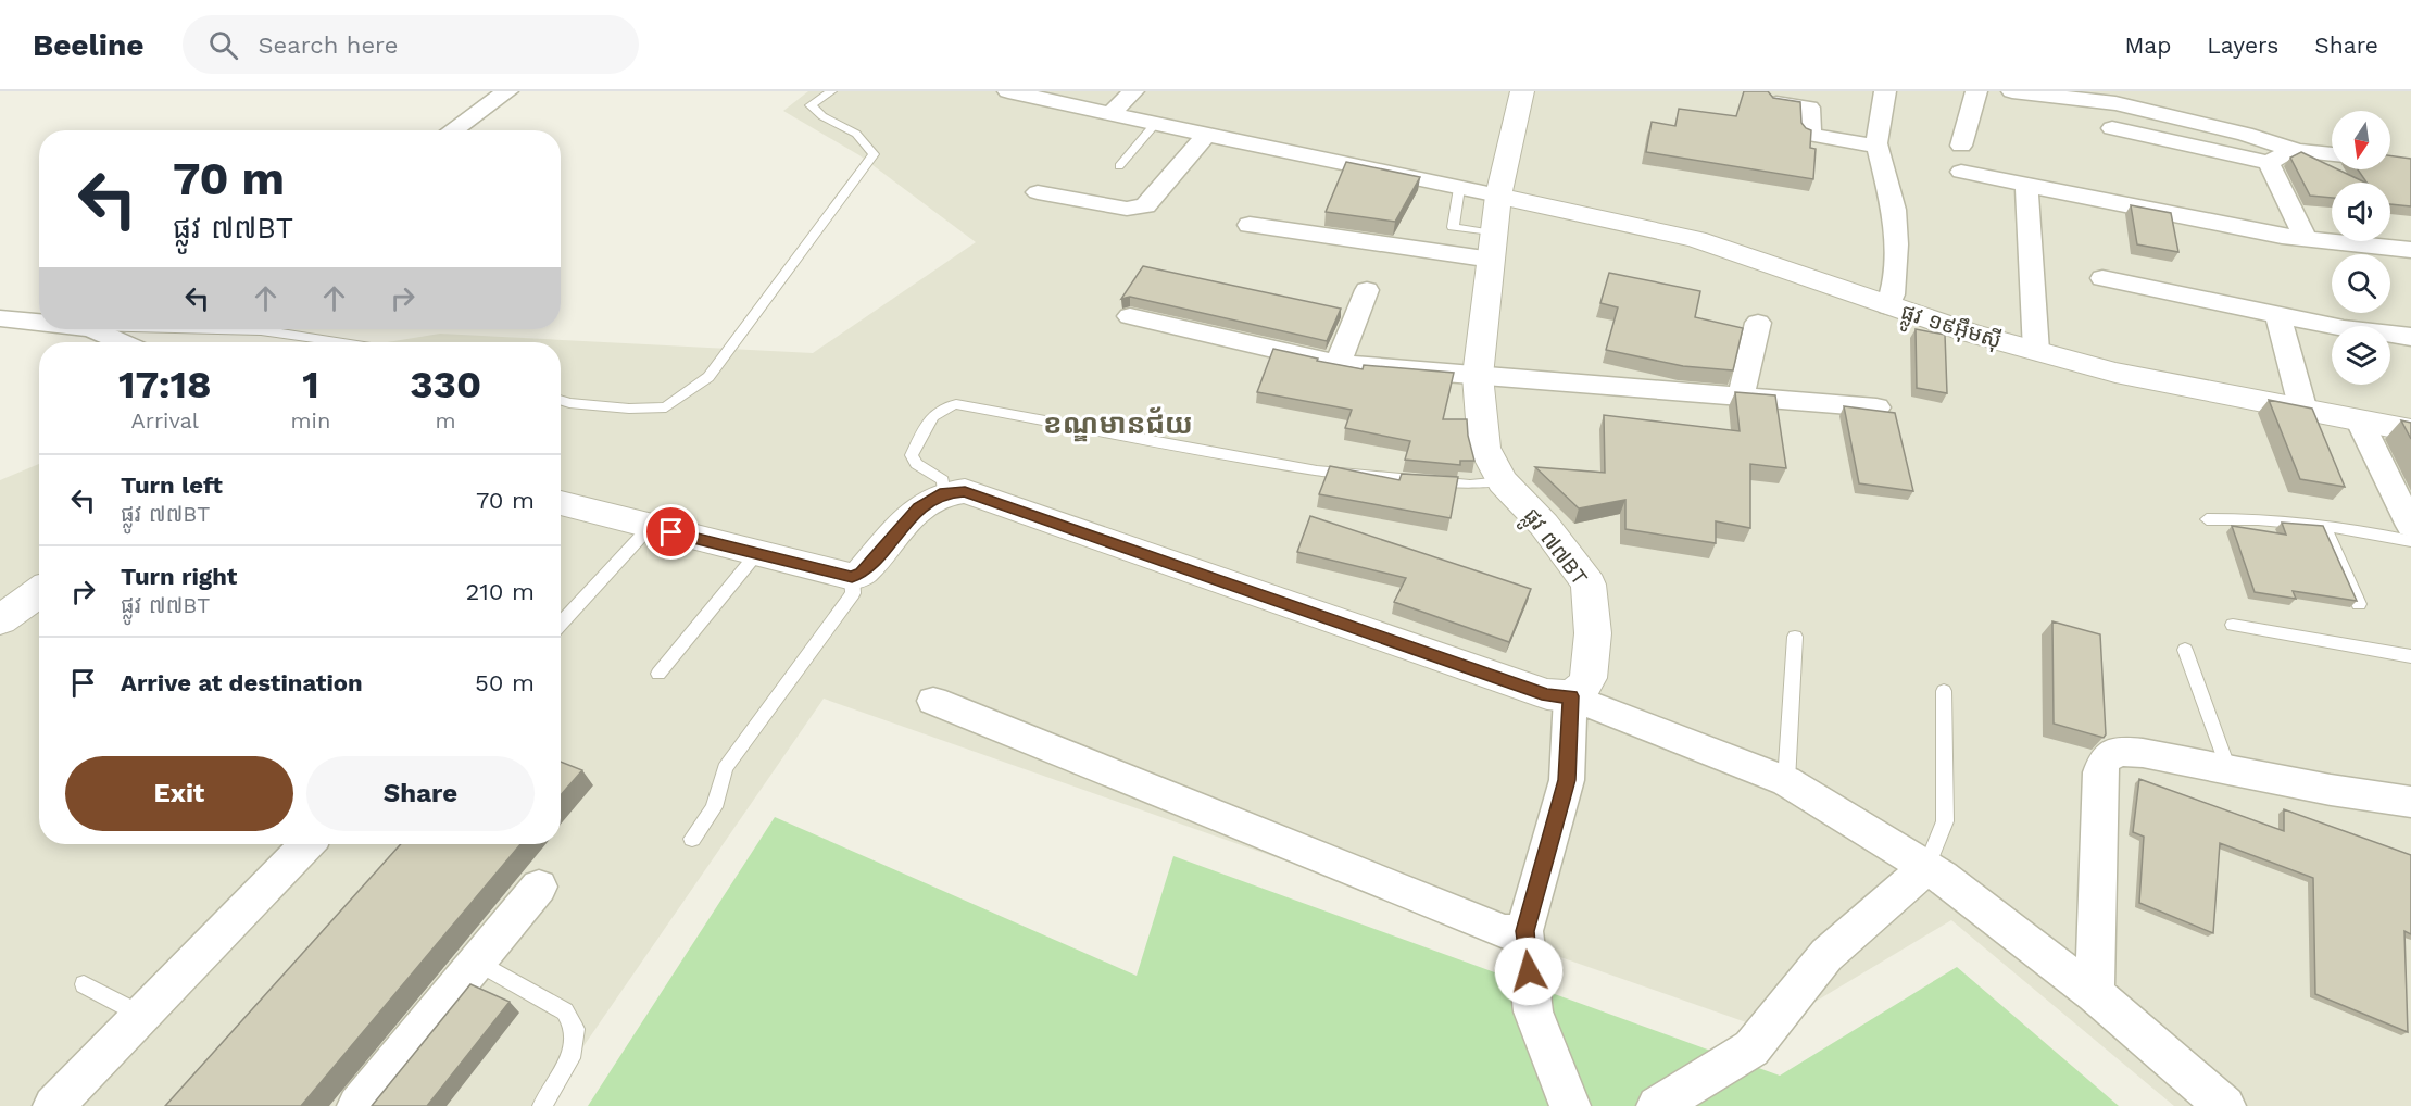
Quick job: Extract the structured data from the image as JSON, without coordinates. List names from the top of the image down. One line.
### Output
{"streets":{"street":["ផ្លូវ ១៩អ៊ឹមស៊ី","ផ្លូវ ៧៧BT"]},"crossings":[["ផ្លូវ ១៩អ៊ឹមស៊ី","ផ្លូវ ៧៧BT"]],"districts":["ខណ្ឌមានជ័យ"],"north":"bottom","page":{"header":"Beeline","search":"Search here","nav":["Map","Layers","Share"],"turn":["70 m","ផ្លូវ ៧៧BT"],"eta":["17:18","Arrival","1","min","330","m"],"list":[{"name":"Turn left","note":"ផ្លូវ ៧៧BT","value":"70 m"},{"name":"Turn right","note":"ផ្លូវ ៧៧BT","value":"210 m"},{"name":"Arrive at destination","value":"50 m"}],"buttons":["Exit","Share"]}}
